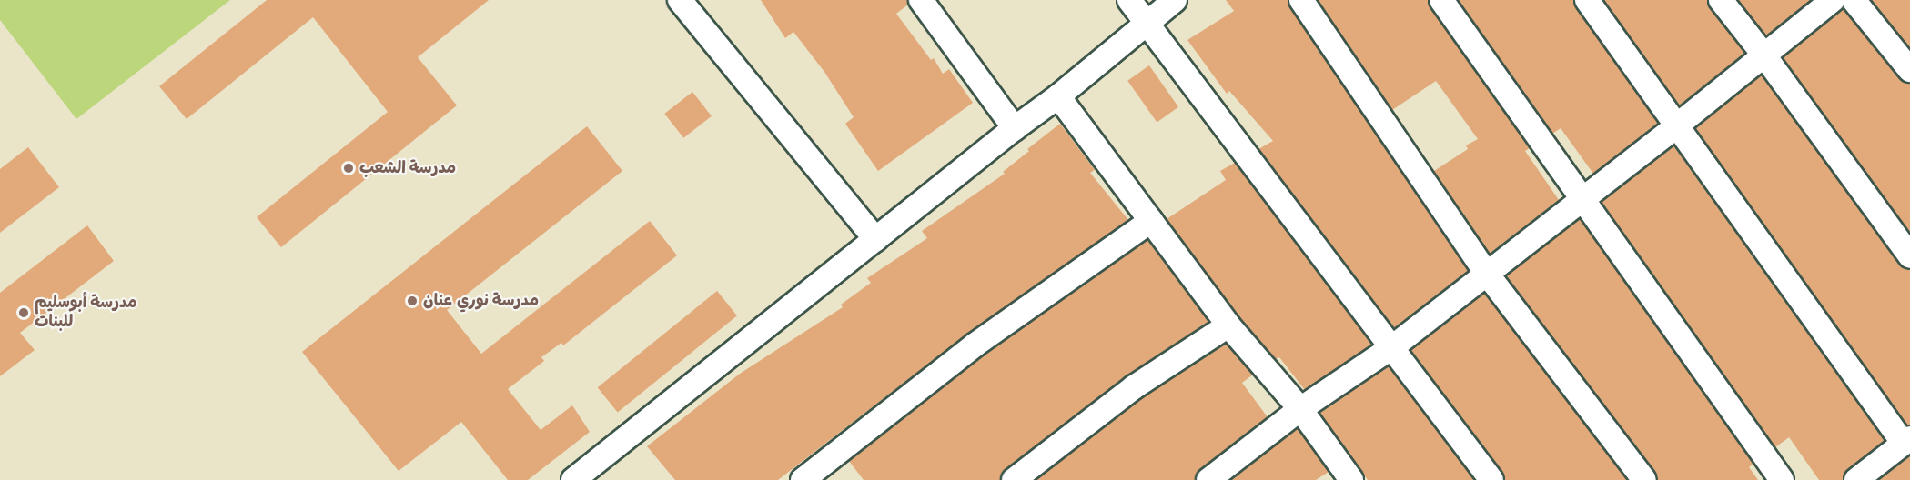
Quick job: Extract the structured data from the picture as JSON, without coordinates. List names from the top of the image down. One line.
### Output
{"places":["مدرسة الشعب","مدرسة نوري عنان","مدرسة أبوسليم للبنات"]}
